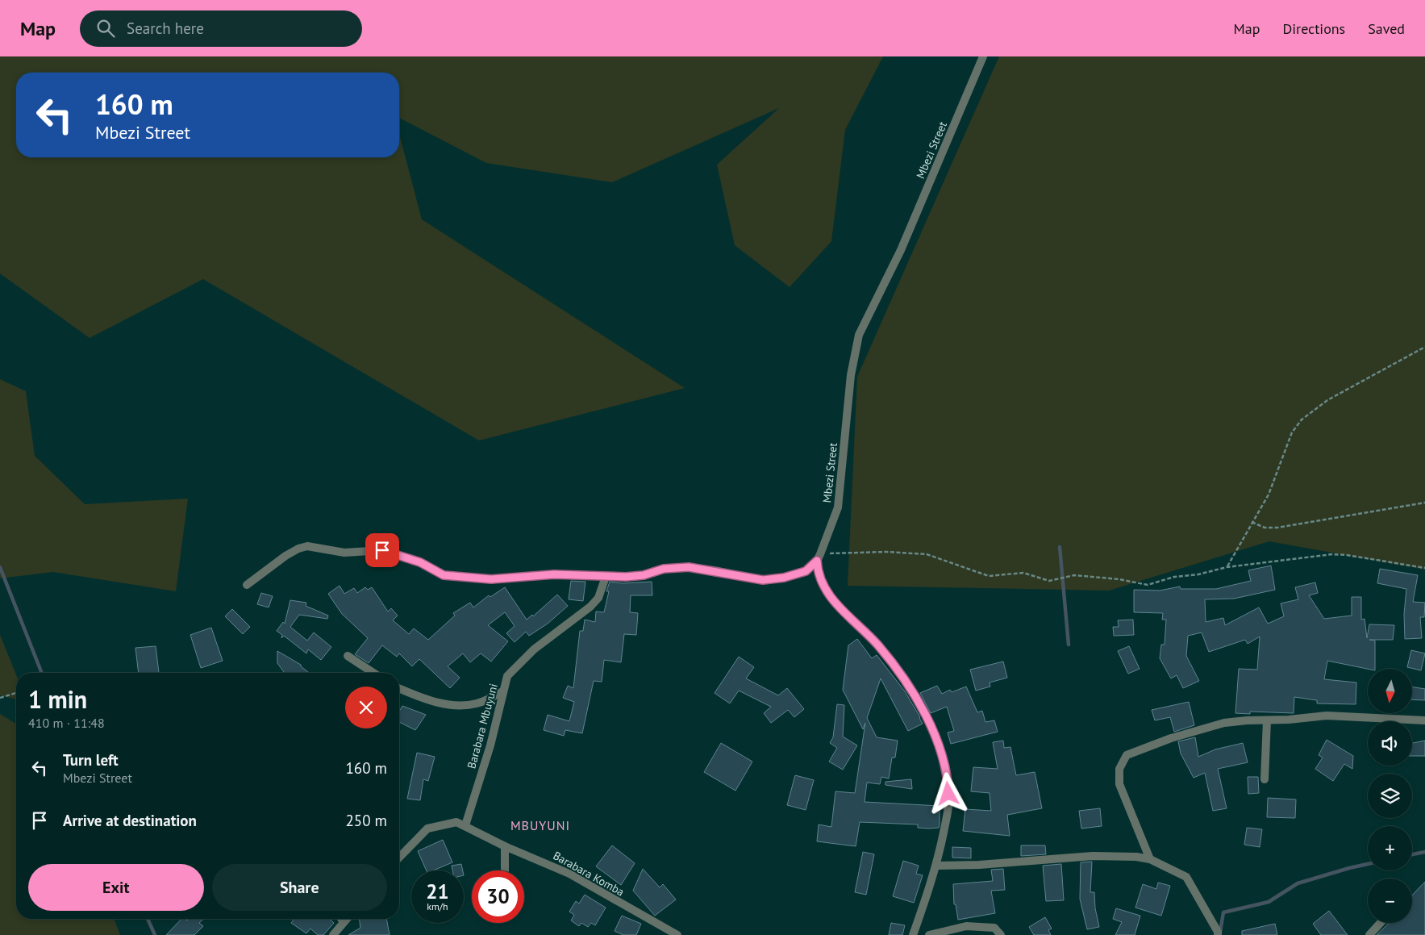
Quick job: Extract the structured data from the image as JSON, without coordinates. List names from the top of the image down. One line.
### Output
{"streets":{"street":["Mbezi Street","Barabara Mbuyuni","Barabara Komba"]},"crossings":[["Barabara Mbuyuni","Barabara Komba"]],"districts":["MBUYUNI"],"north":"bottom","page":{"header":"Map","search":"Search here","nav":["Map","Directions","Saved"],"turn":["160 m","Mbezi Street"],"map_buttons":["+","−"],"heading":["1 min","410 m · 11:48"],"list":[{"name":"Turn left","note":"Mbezi Street","value":"160 m"},{"name":"Arrive at destination","value":"250 m"}],"buttons":["Exit","Share"],"speed":"21 km/h","limit":"30"}}
